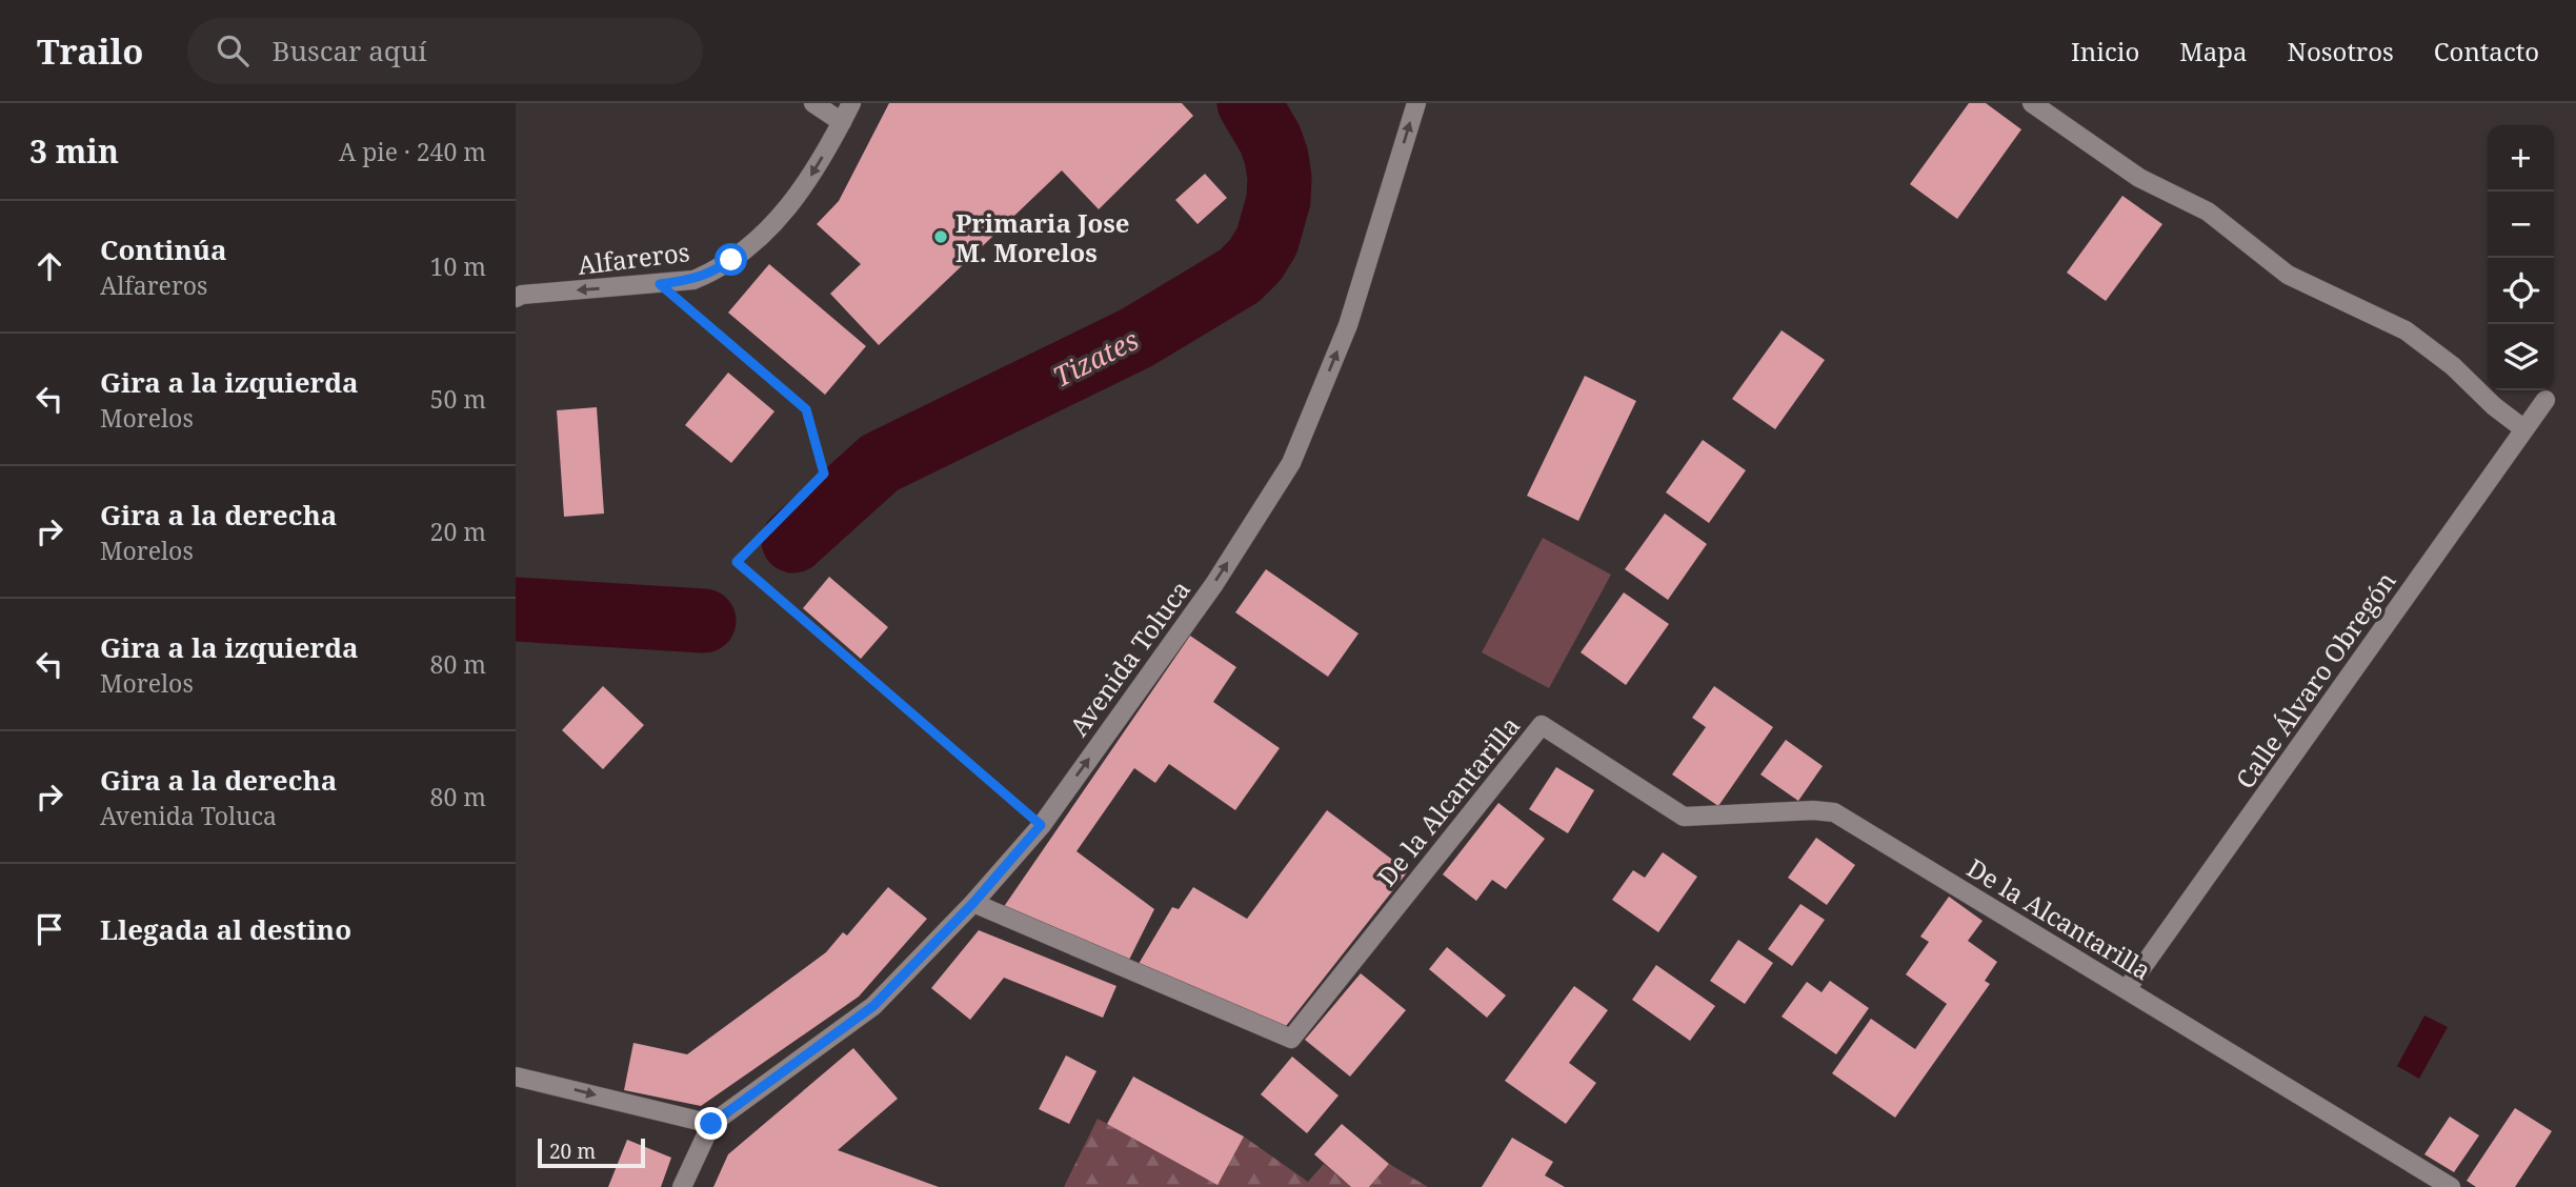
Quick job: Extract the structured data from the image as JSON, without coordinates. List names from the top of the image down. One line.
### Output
{"streets":{"street":["Alfareros","Avenida Toluca","Calle Álvaro Obregón","De la Alcantarilla"]},"crossings":[["Avenida Toluca","De la Alcantarilla"],["Calle Álvaro Obregón","De la Alcantarilla"]],"one_way":["Alfareros","Avenida Toluca"],"water":["Tizates"],"places":["Primaria Jose M. Morelos"],"scale_bar":"20 m","page":{"header":"Trailo","search":"Buscar aquí","nav":["Inicio","Mapa","Nosotros","Contacto"],"heading":["3 min","A pie · 240 m"],"map_buttons":["+","−"],"list":[["Continúa","Alfareros","10 m"],["Gira a la izquierda","Morelos","50 m"],["Gira a la derecha","Morelos","20 m"],["Gira a la izquierda","Morelos","80 m"],["Gira a la derecha","Avenida Toluca","80 m"],"Llegada al destino"],"scale":"20 m"}}
